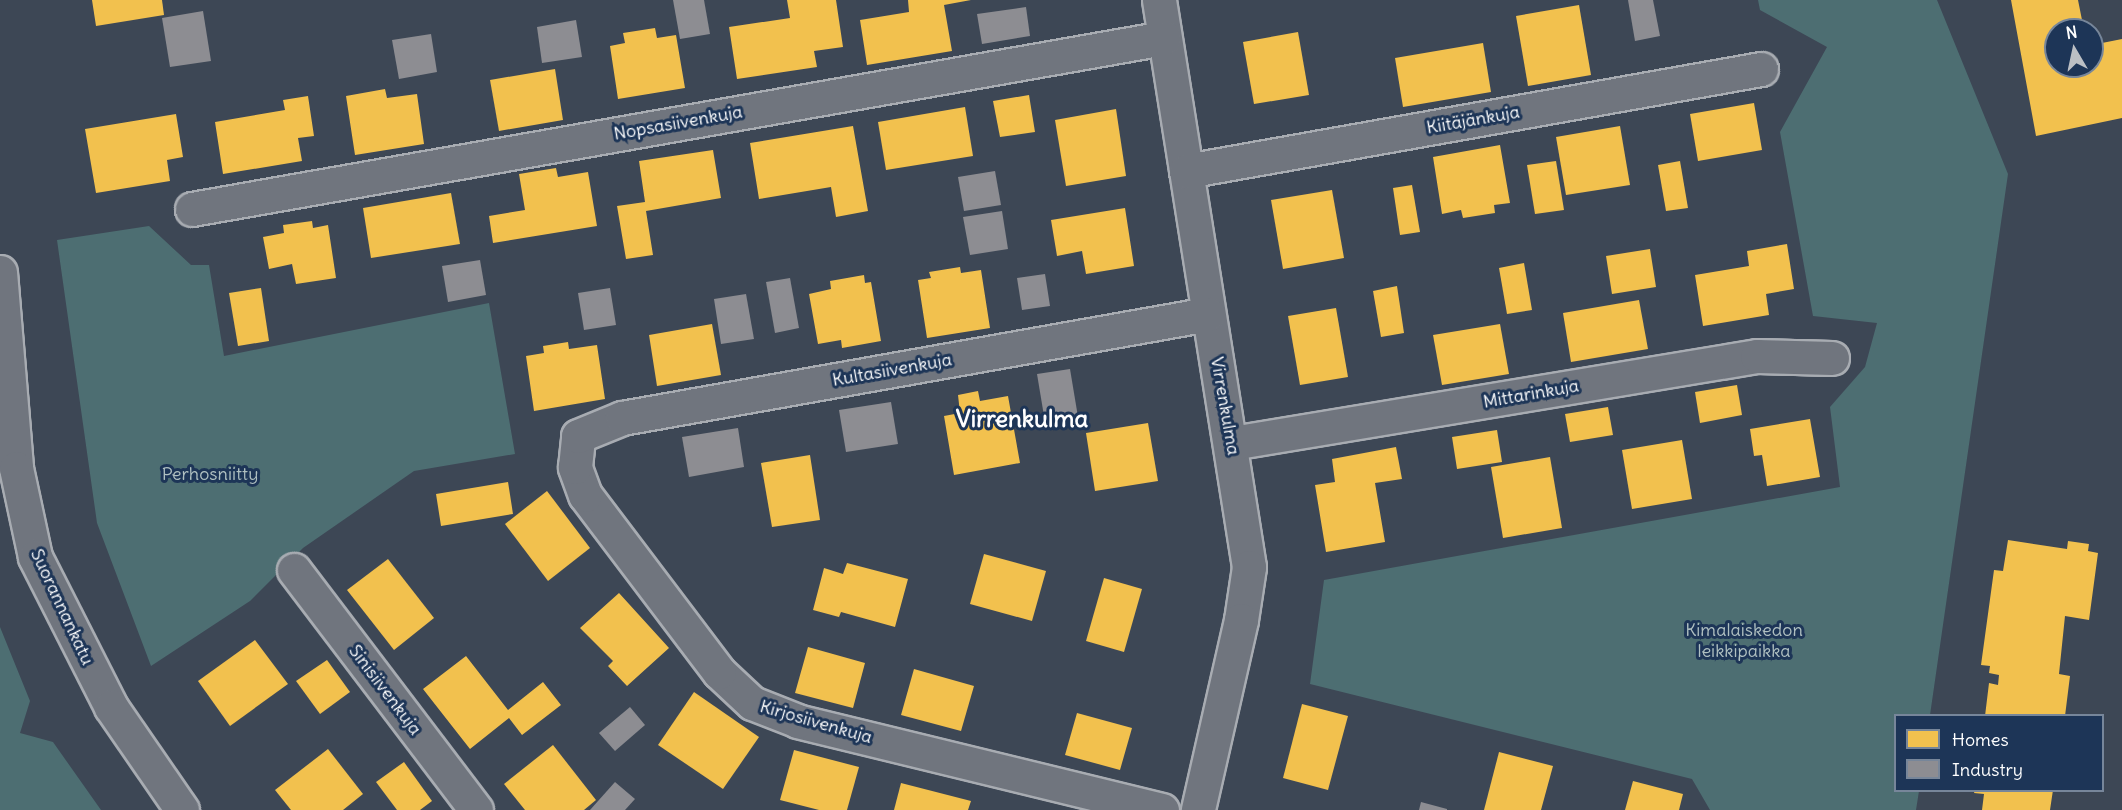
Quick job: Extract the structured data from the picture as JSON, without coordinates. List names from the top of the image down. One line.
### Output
{"streets":{"street":["Kiitäjänkuja","Nopsasiivenkuja","Kultasiivenkuja","Mittarinkuja","Virrenkulma","Suorannankatu","Sinisiivenkuja","Kirjosiivenkuja"]},"crossings":[["Kiitäjänkuja","Virrenkulma"],["Nopsasiivenkuja","Virrenkulma"],["Kultasiivenkuja","Virrenkulma"],["Kultasiivenkuja","Kirjosiivenkuja"],["Mittarinkuja","Virrenkulma"]],"districts":["Virrenkulma"],"parks":["Perhosniitty","Kimalaiskedon leikkipaikka"],"legend":["Homes","Industry"],"north":"top"}
